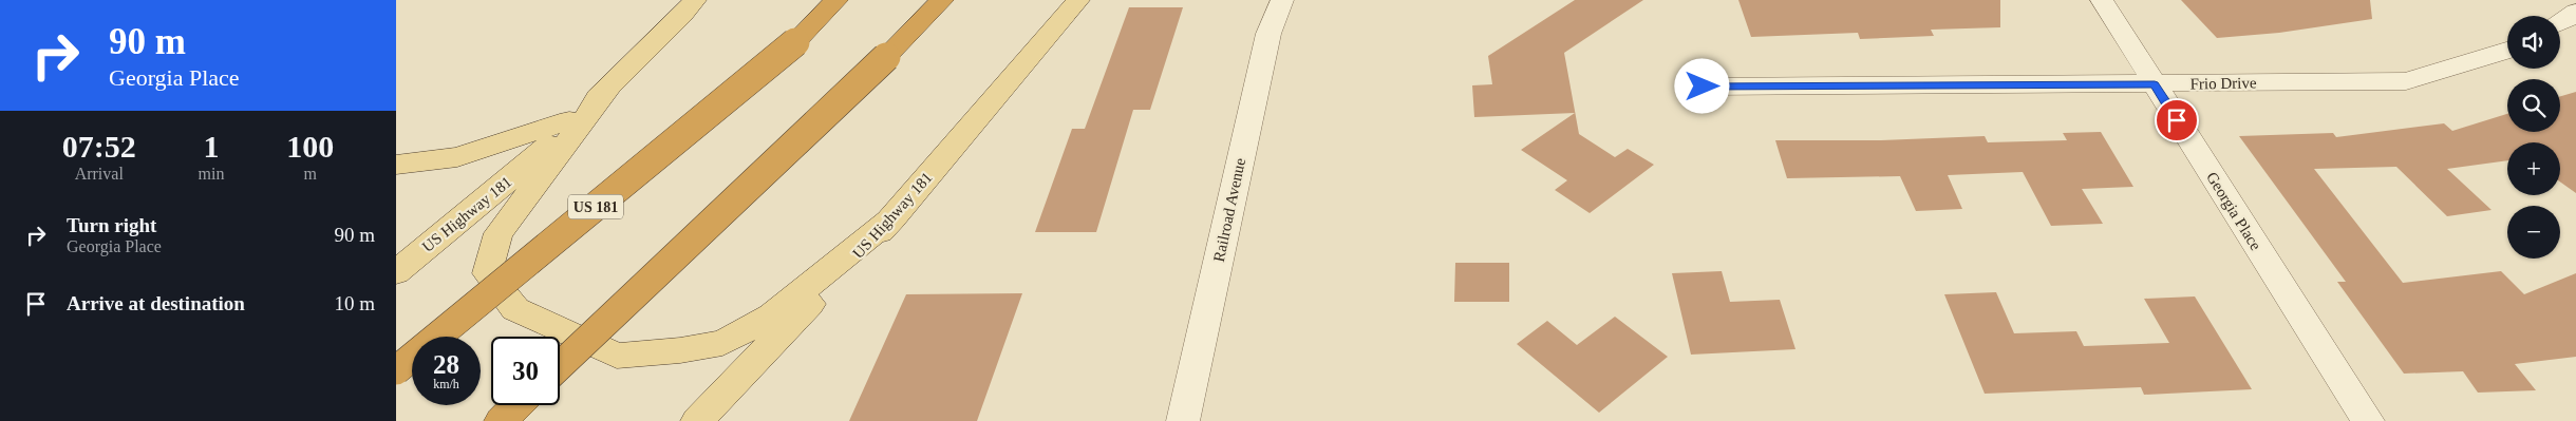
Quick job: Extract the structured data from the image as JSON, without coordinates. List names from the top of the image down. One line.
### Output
{"streets":{"highway":["US 181"],"main road":["US Highway 181"],"street":["Frio Drive","Railroad Avenue","Georgia Place"]},"crossings":[["Frio Drive","Georgia Place"]],"page":{"turn":["90 m","Georgia Place"],"map_buttons":["+","−"],"eta":["07:52","Arrival","1","min","100","m"],"list":[{"name":"Turn right","note":"Georgia Place","value":"90 m"},{"name":"Arrive at destination","value":"10 m"}],"speed":"28 km/h","limit":"30"}}
